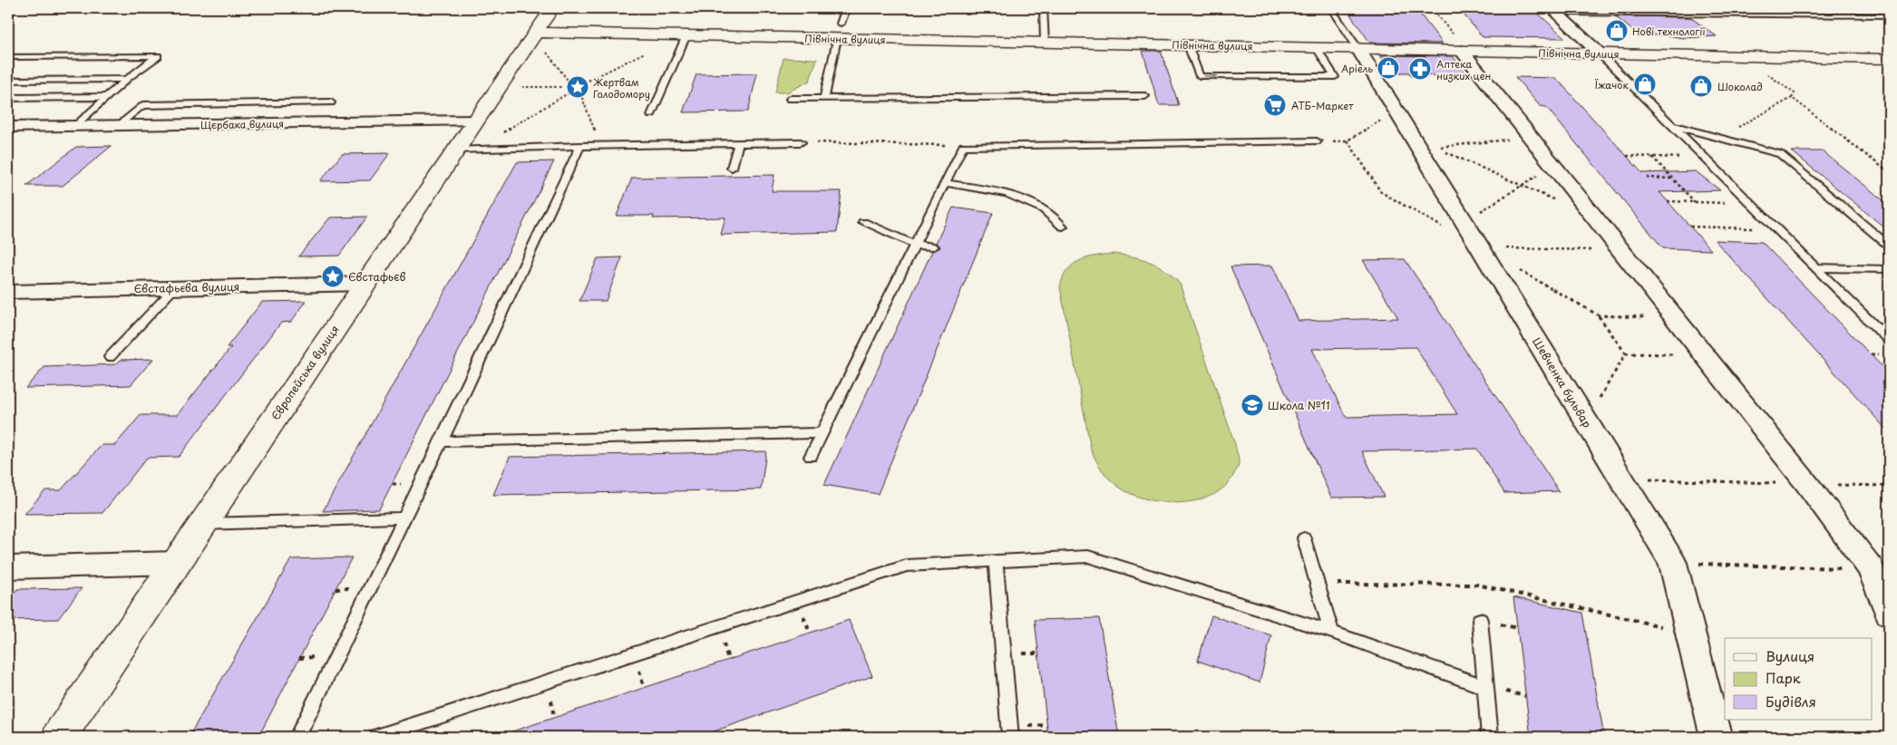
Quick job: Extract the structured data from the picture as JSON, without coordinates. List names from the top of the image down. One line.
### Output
{"streets":{"street":["Північна вулиця","Щєрбака вулиця","Євстафьєва вулиця","Європейська вулиця","Шевченка бульвар"]},"crossings":[["Північна вулиця","Європейська вулиця"],["Північна вулиця","Шевченка бульвар"],["Щєрбака вулиця","Європейська вулиця"],["Євстафьєва вулиця","Європейська вулиця"]],"places":{"shop":["Нові технології","Аріель","Їжачок","Шоколад"],"pharmacy":["Аптека низких цен"],"place":["Жертвам Голодомору","Євстафьєв"],"supermarket":["АТБ-Маркет"],"school or university":["Школа №11"]},"legend":["Вулиця","Парк","Будівля"]}
